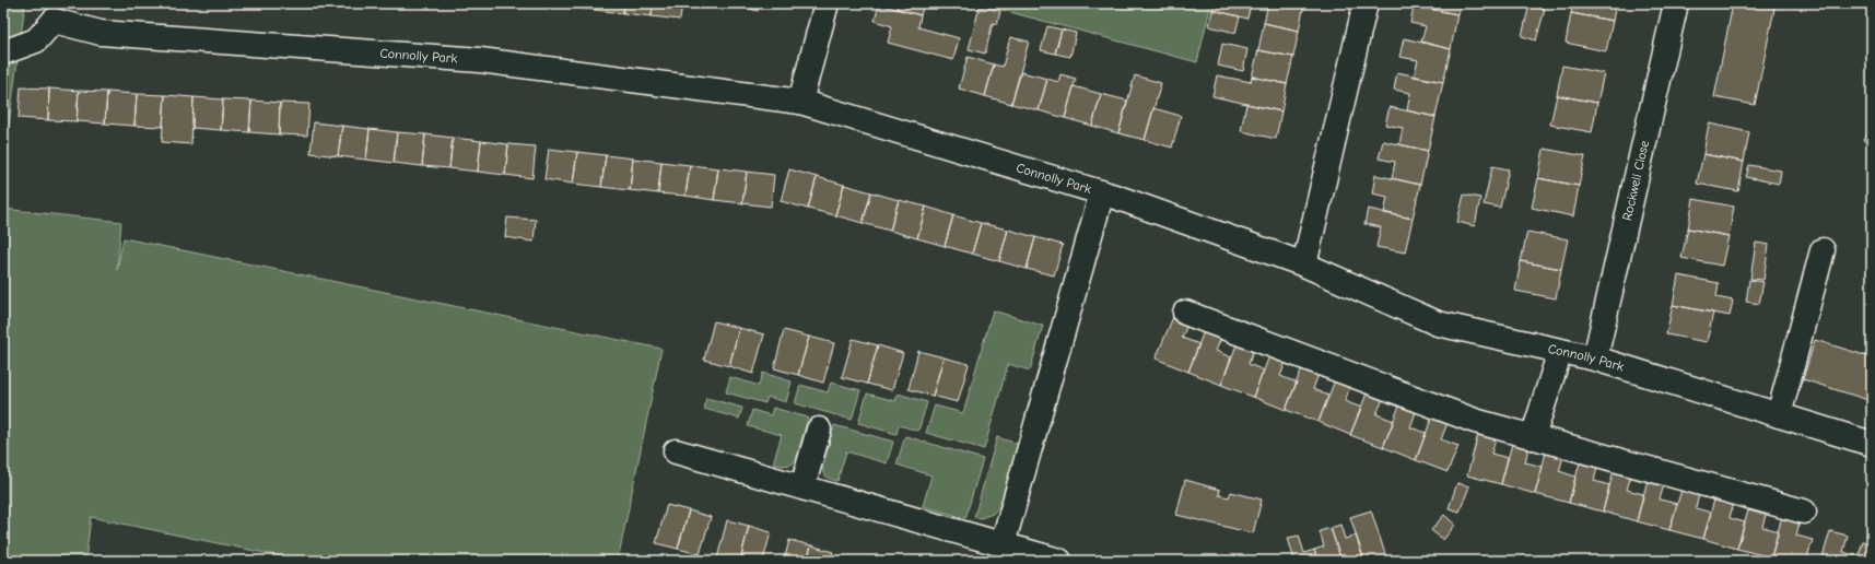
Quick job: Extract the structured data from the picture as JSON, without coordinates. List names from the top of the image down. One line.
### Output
{"streets":{"street":["Connolly Park","Rockwell Close"]},"crossings":[["Connolly Park","Rockwell Close"]]}
